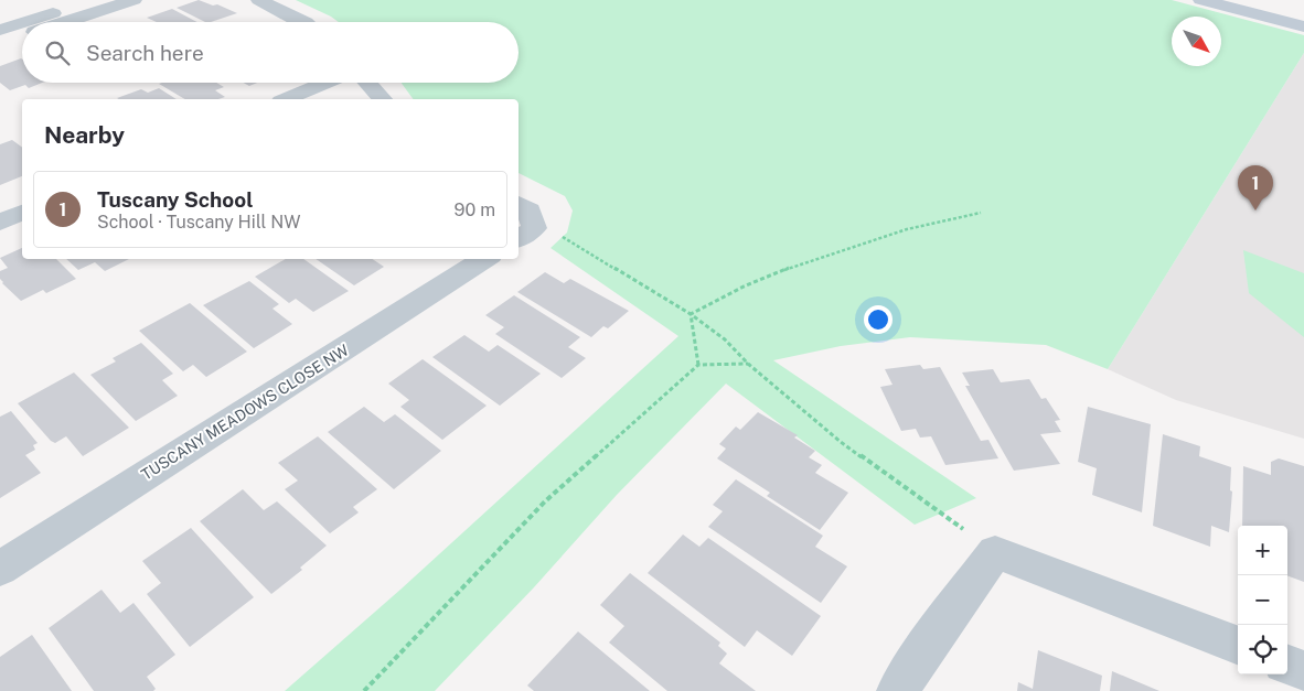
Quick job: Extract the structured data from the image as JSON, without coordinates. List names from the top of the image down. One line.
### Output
{"streets":{"street":["TUSCANY MEADOWS CLOSE NW"]},"north":"bottom right","page":{"search":"Search here","heading":"Nearby","pins":"1","list":[{"mark":"1","name":"Tuscany School","note":"School · Tuscany Hill NW","value":"90 m"}],"map_buttons":["+","−"]}}
